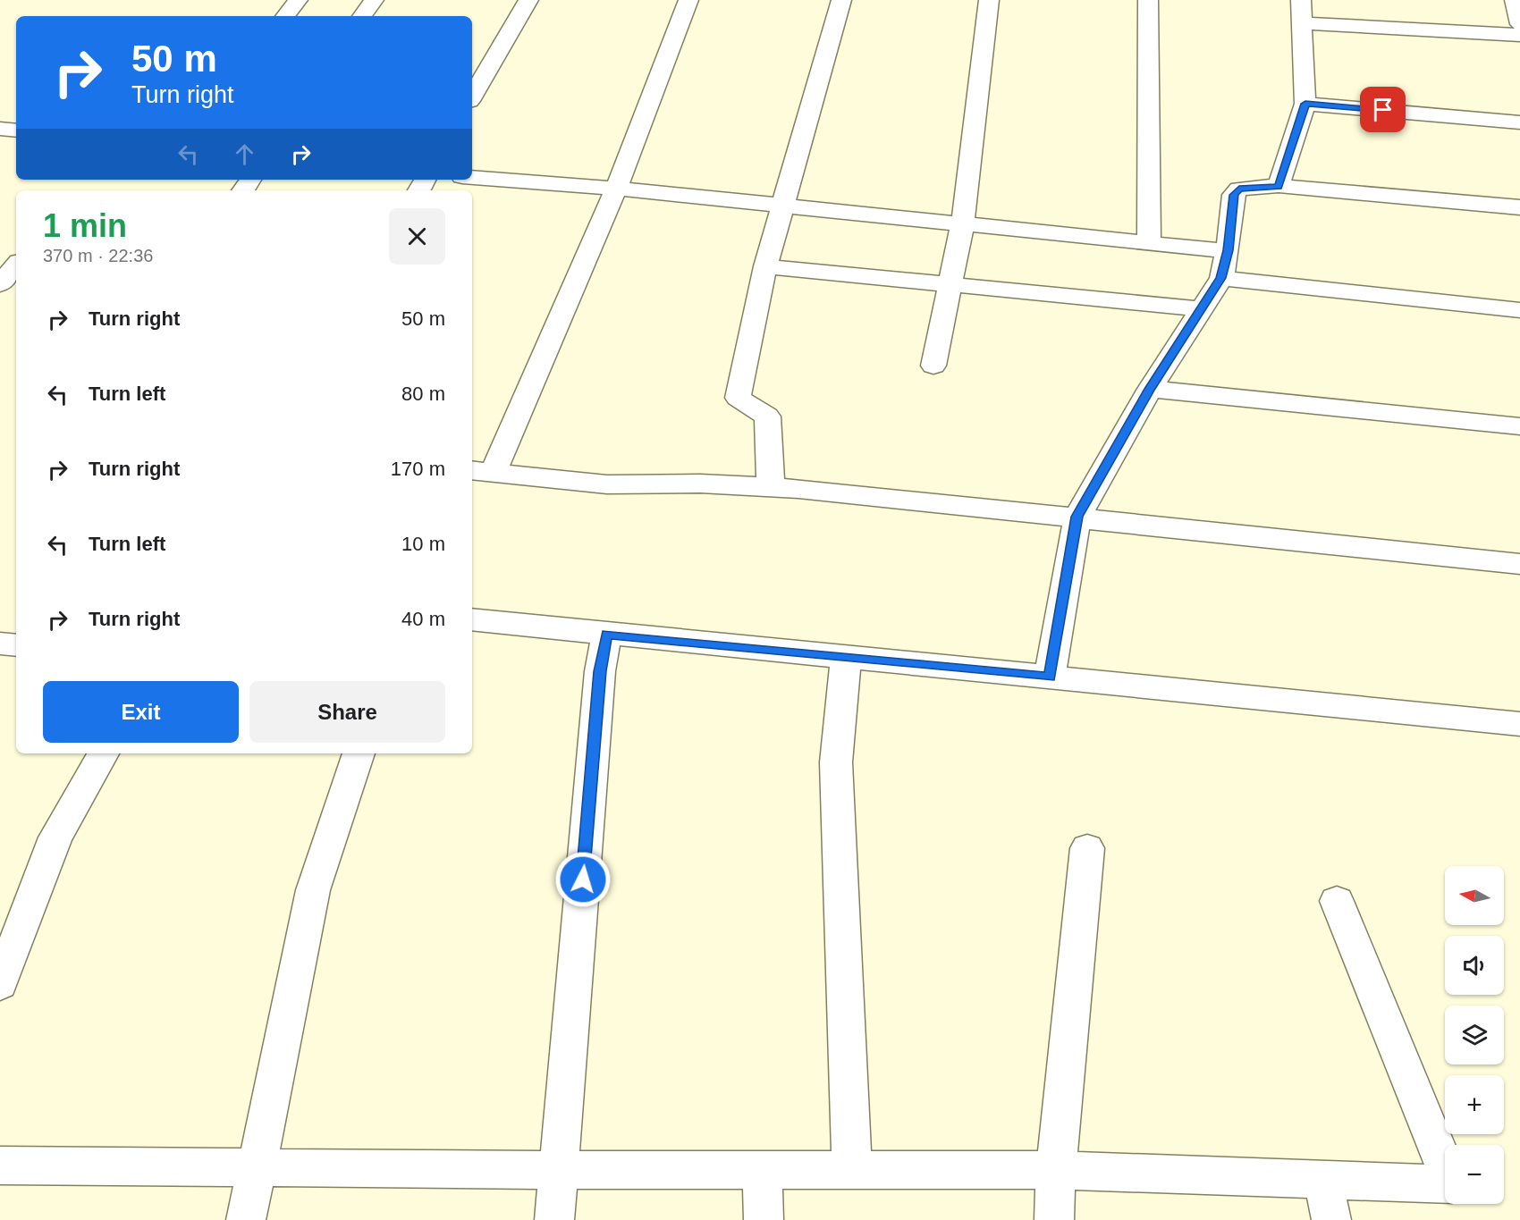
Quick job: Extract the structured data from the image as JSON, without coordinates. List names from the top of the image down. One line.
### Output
{"north":"left","page":{"turn":["50 m","Turn right"],"heading":["1 min","370 m · 22:36"],"list":[{"name":"Turn right","value":"50 m"},{"name":"Turn left","value":"80 m"},{"name":"Turn right","value":"170 m"},{"name":"Turn left","value":"10 m"},{"name":"Turn right","value":"40 m"}],"buttons":["Exit","Share"],"map_buttons":["+","−"]}}
